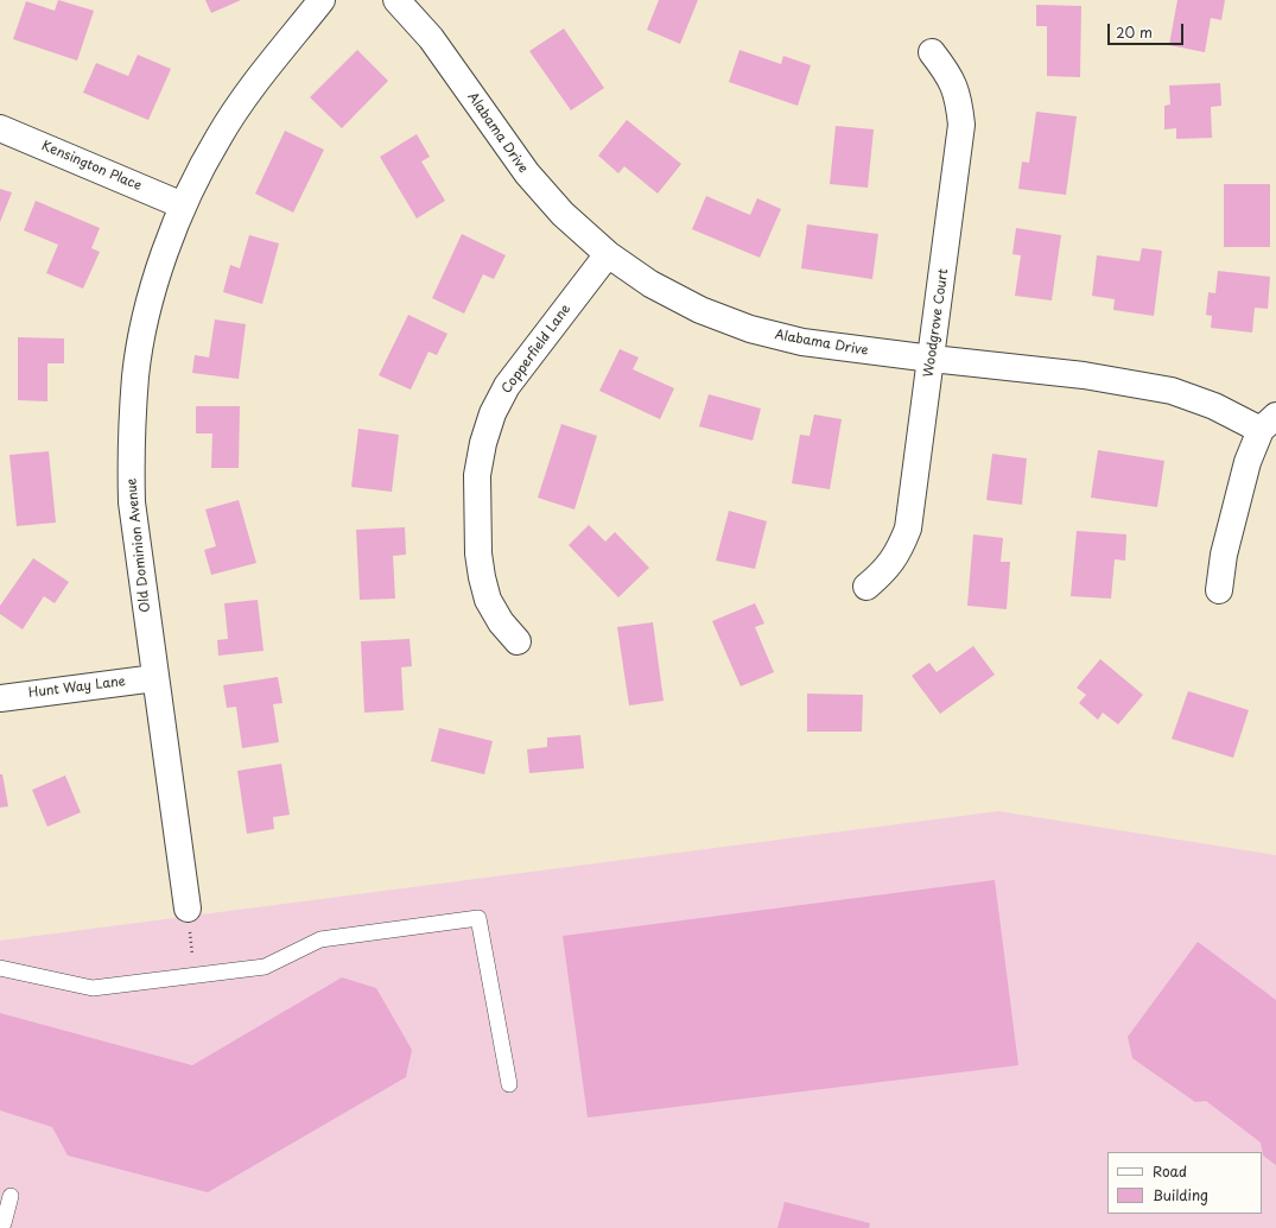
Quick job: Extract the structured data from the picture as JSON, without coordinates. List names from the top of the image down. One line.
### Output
{"streets":{"street":["Alabama Drive","Kensington Place","Woodgrove Court","Copperfield Lane","Old Dominion Avenue","Hunt Way Lane"]},"crossings":[["Alabama Drive","Woodgrove Court"],["Alabama Drive","Copperfield Lane"],["Kensington Place","Old Dominion Avenue"],["Old Dominion Avenue","Hunt Way Lane"]],"legend":["Road","Building"],"scale_bar":"20 m"}
